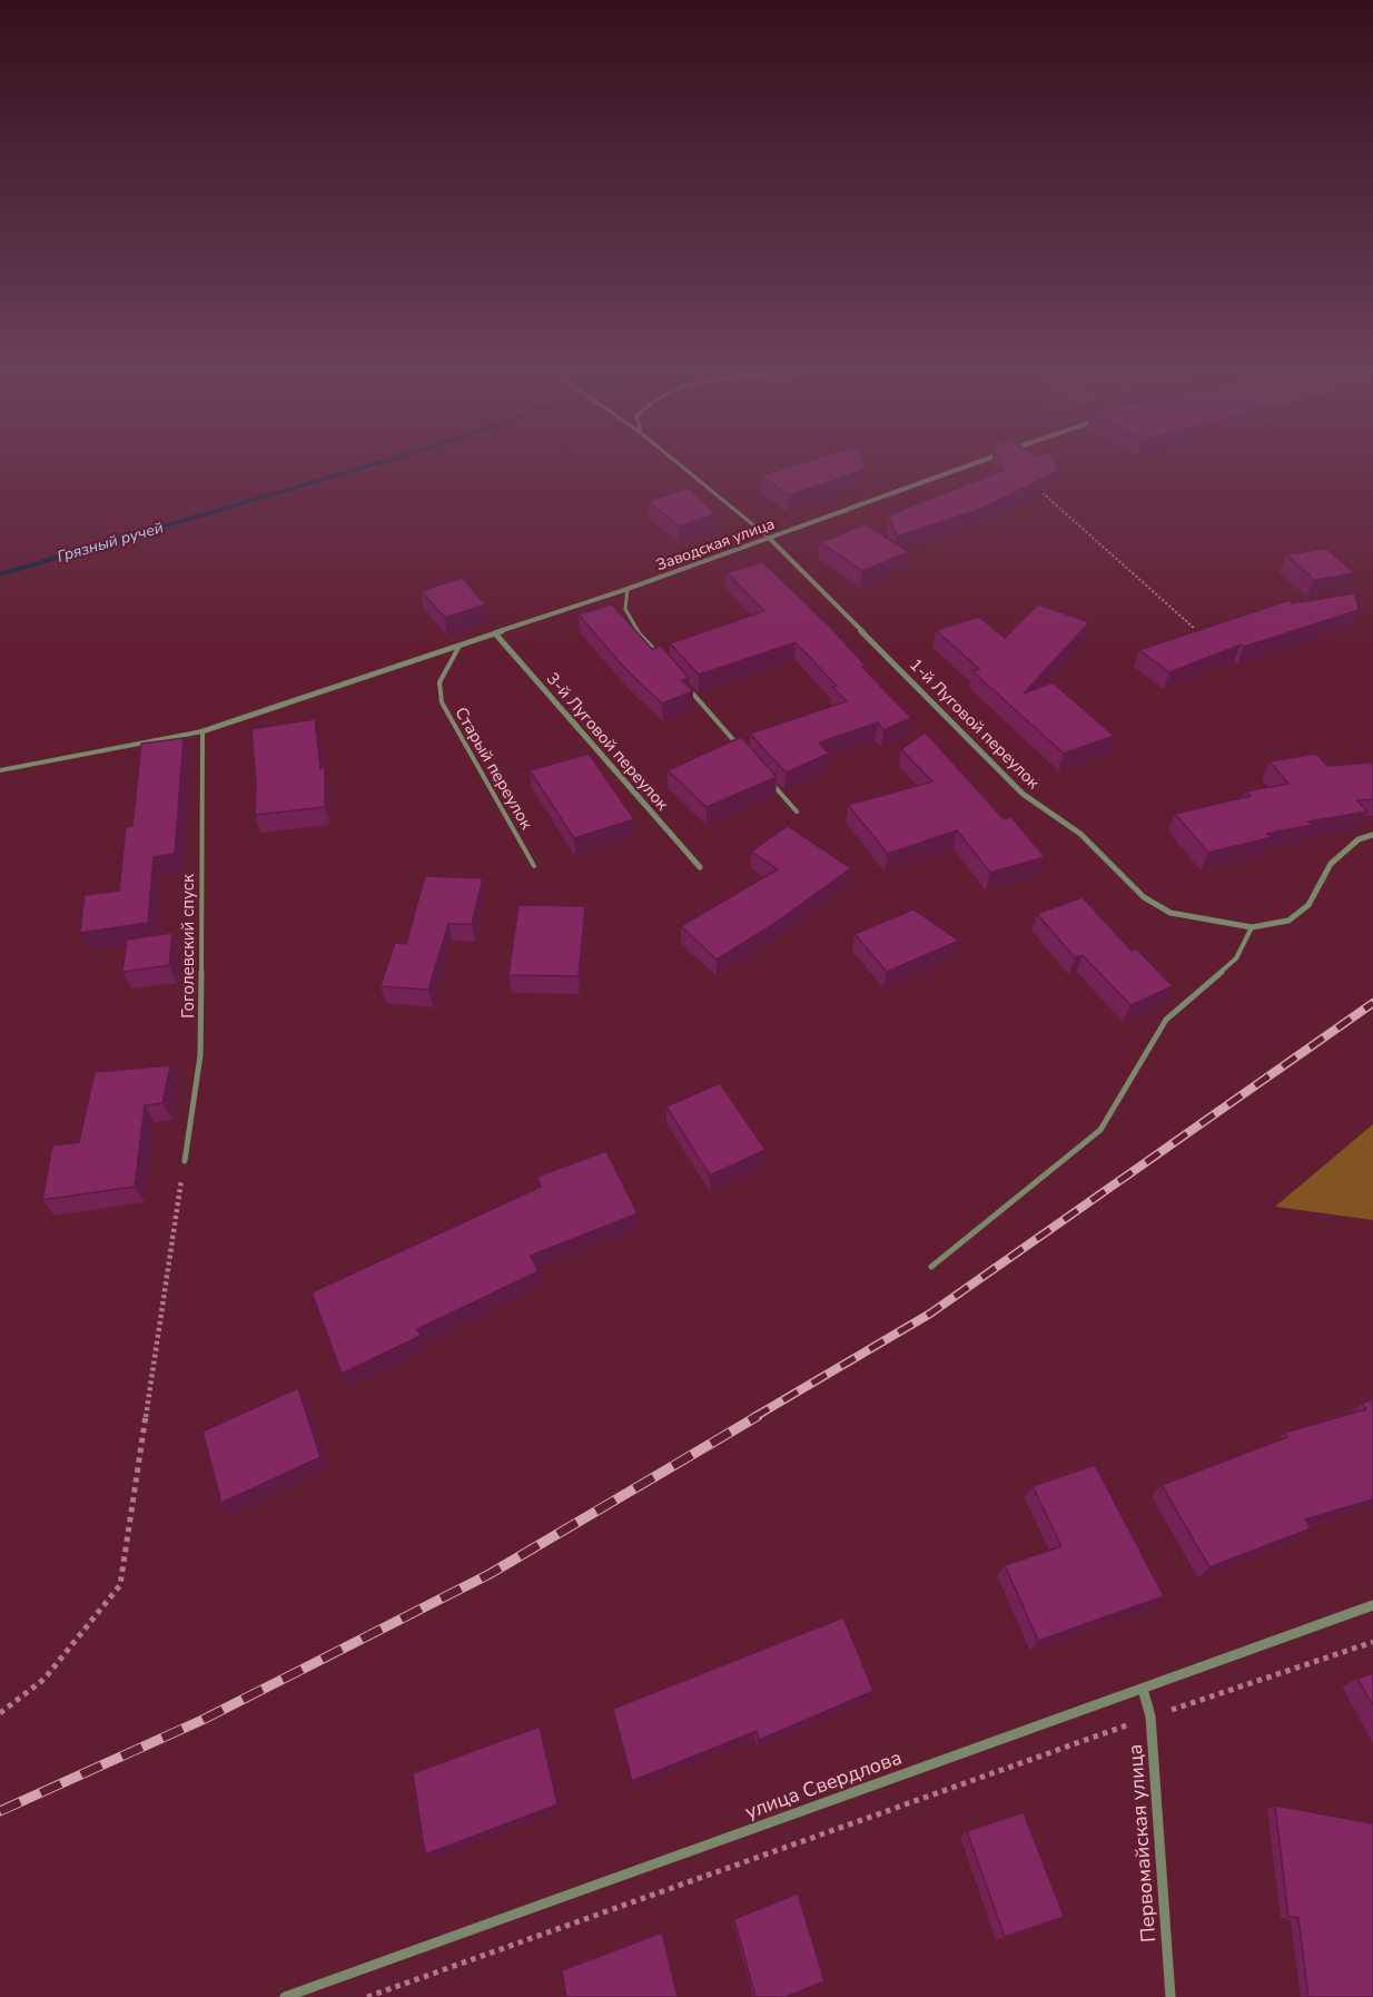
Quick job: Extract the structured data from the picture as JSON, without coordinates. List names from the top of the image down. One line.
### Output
{"streets":{"street":["Заводская улица","1-й Луговой переулок","3-й Луговой переулок","улица Свердлова","Первомайская улица"],"lane":["Старый переулок","Гоголевский спуск"]},"crossings":[["Заводская улица","1-й Луговой переулок"],["Заводская улица","3-й Луговой переулок"],["Заводская улица","Старый переулок"],["Заводская улица","Гоголевский спуск"],["улица Свердлова","Первомайская улица"]],"water":["Грязный ручей"]}
